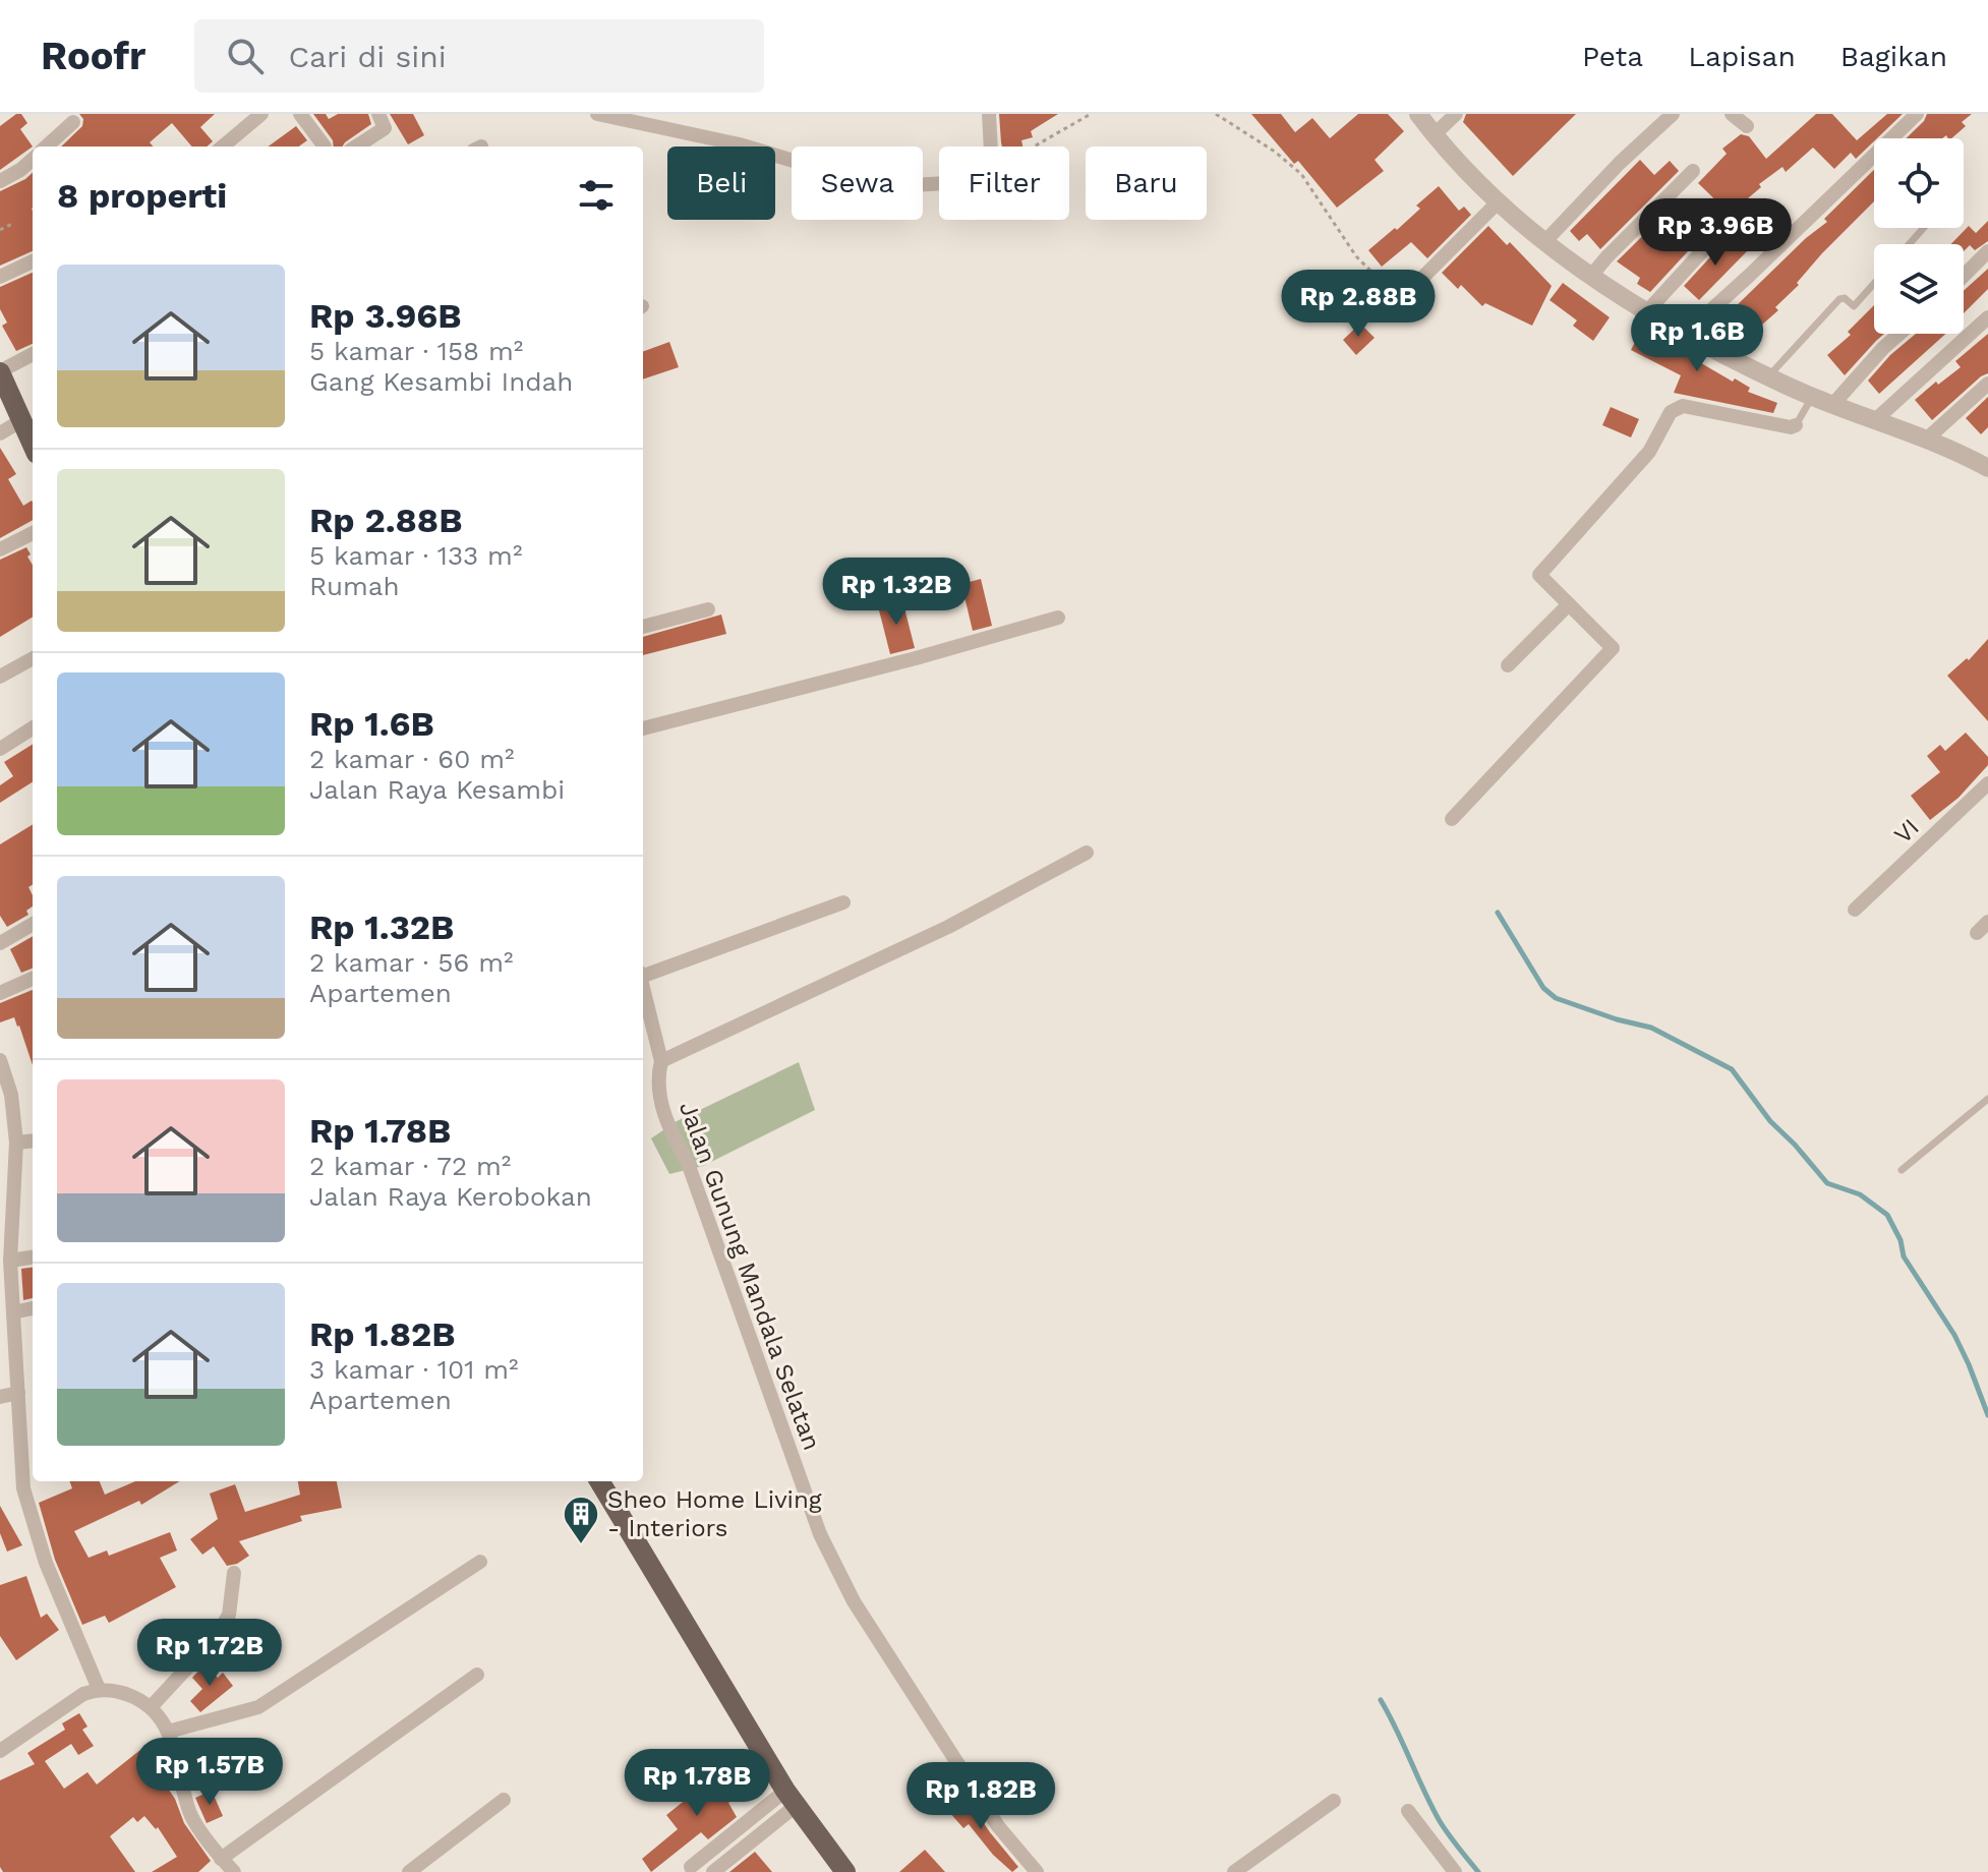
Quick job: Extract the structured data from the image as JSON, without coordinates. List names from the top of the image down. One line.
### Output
{"streets":{"street":["VI","Jalan Gunung Mandala Selatan"]},"places":{"building":["Sheo Home Living - Interiors"]},"page":{"header":"Roofr","search":"Cari di sini","nav":["Peta","Lapisan","Bagikan"],"chip":["Beli","Sewa","Filter","Baru"],"heading":"8 properti","price":["Rp 3.96B","Rp 2.88B","Rp 1.6B","Rp 1.32B","Rp 1.72B","Rp 1.57B","Rp 1.78B","Rp 1.82B"],"list":[{"name":"Rp 3.96B","note":"5 kamar · 158 m² · Gang Kesambi Indah"},{"name":"Rp 2.88B","note":"5 kamar · 133 m² · Rumah"},{"name":"Rp 1.6B","note":"2 kamar · 60 m² · Jalan Raya Kesambi"},{"name":"Rp 1.32B","note":"2 kamar · 56 m² · Apartemen"},{"name":"Rp 1.78B","note":"2 kamar · 72 m² · Jalan Raya Kerobokan"},{"name":"Rp 1.82B","note":"3 kamar · 101 m² · Apartemen"}]}}
